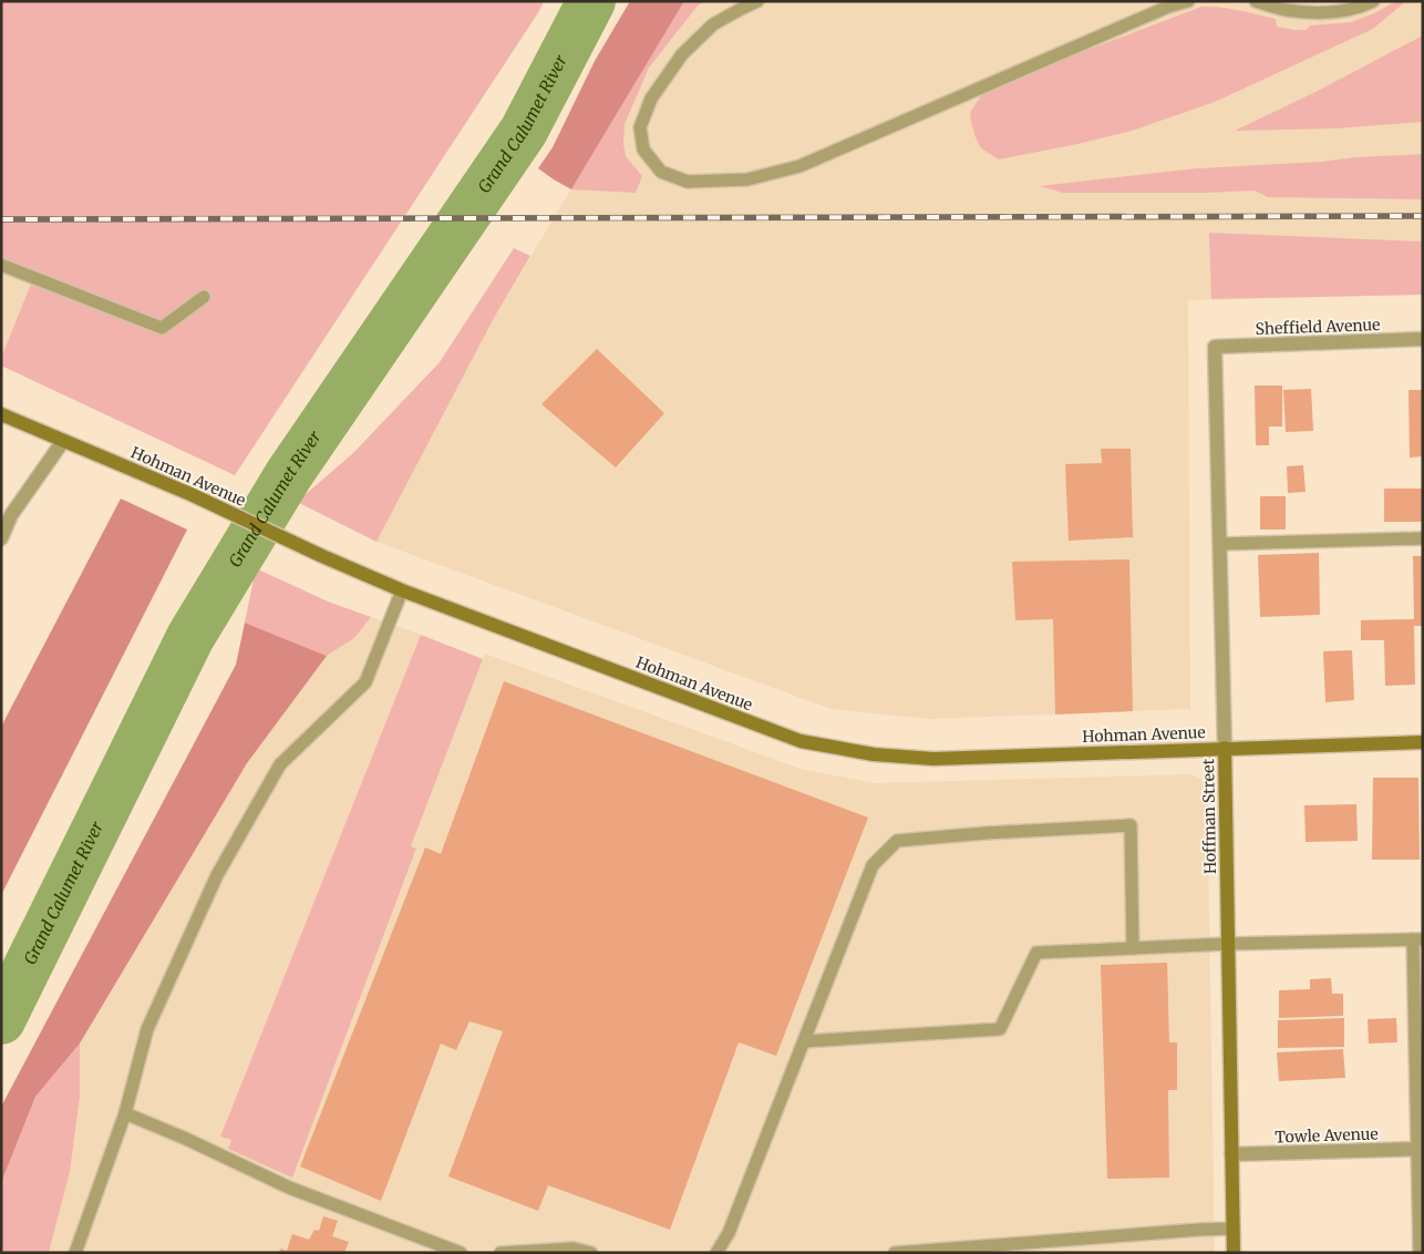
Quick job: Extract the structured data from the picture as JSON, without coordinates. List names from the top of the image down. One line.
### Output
{"streets":{"main road":["Hohman Avenue","Hoffman Street"],"street":["Sheffield Avenue","Towle Avenue"]},"crossings":[["Sheffield Avenue","Hoffman Street"],["Hohman Avenue","Hoffman Street"],["Hoffman Street","Towle Avenue"]],"water":["Grand Calumet River"]}
